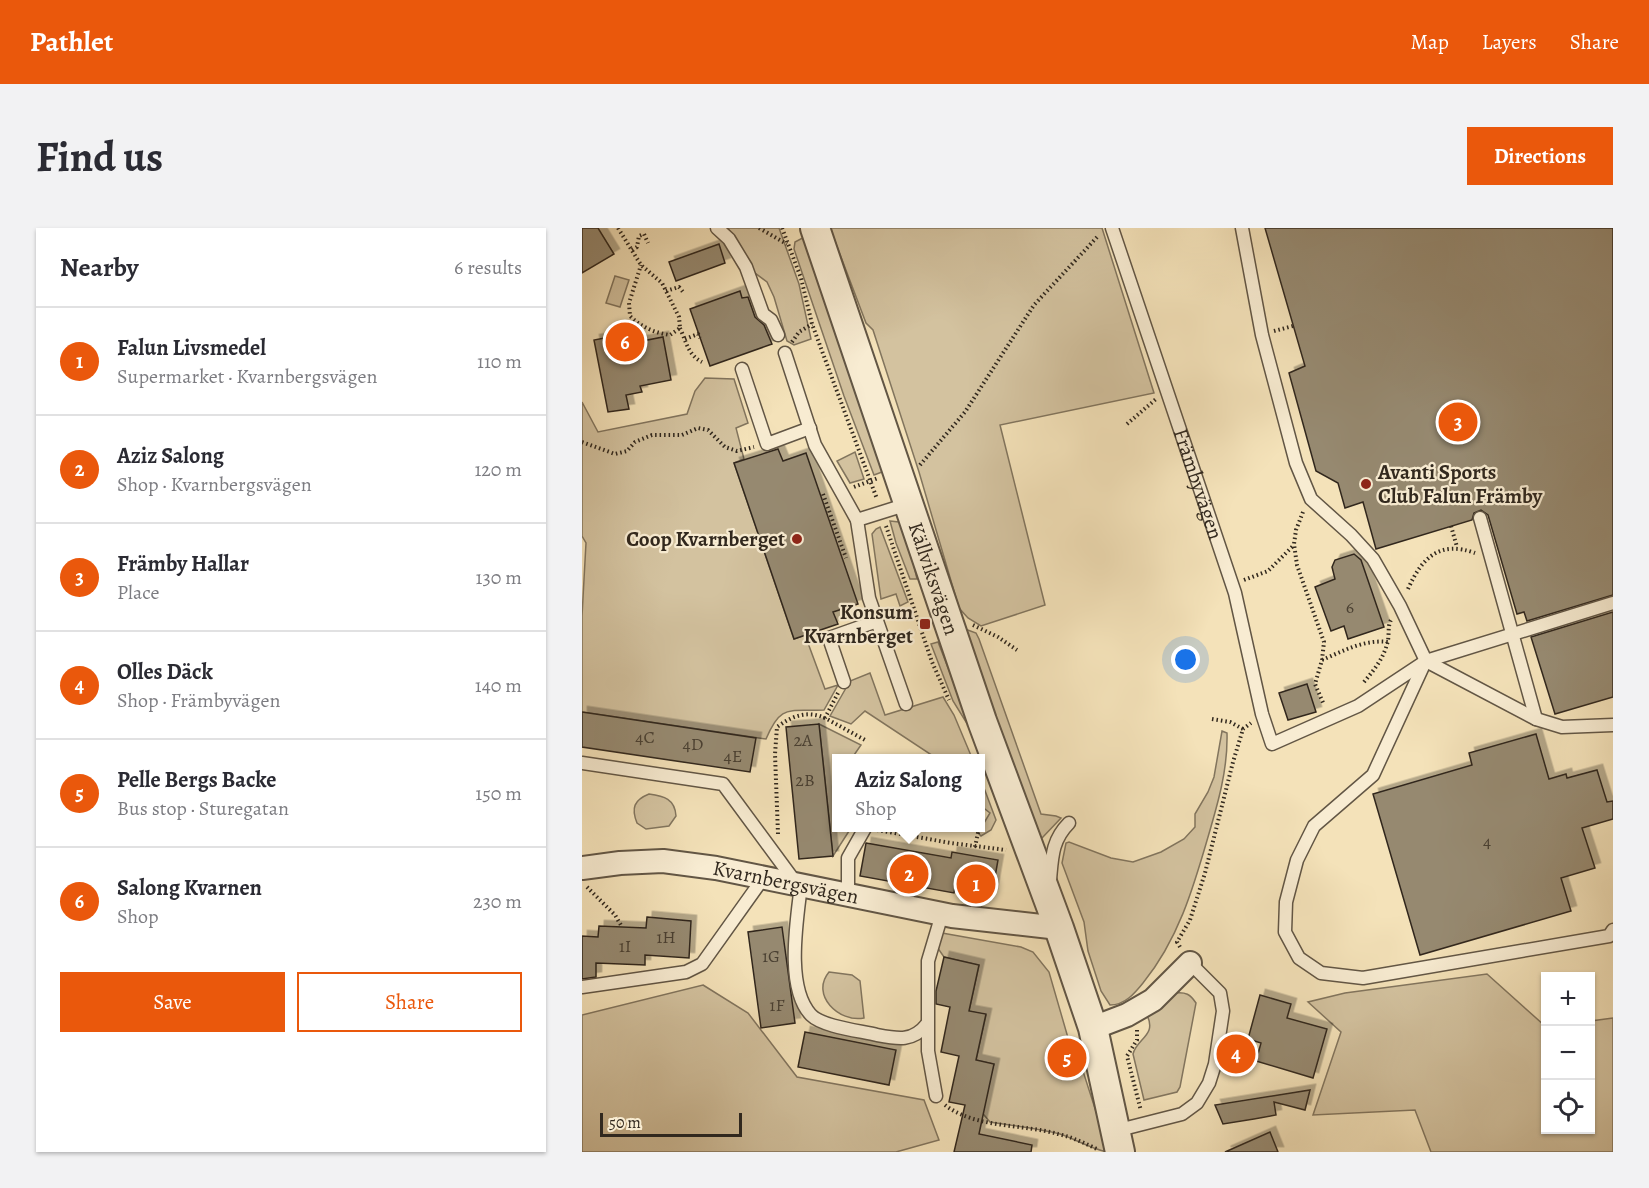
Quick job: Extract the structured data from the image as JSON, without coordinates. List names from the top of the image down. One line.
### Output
{"streets":{"street":["Källviksvägen","Kvarnbergsvägen"],"lane":["Främbyvägen"]},"crossings":[["Källviksvägen","Kvarnbergsvägen"]],"places":{"other":["Avanti Sports Club Falun Främby","Coop Kvarnberget"],"transit":["Konsum Kvarnberget"]},"house_numbers":["6","4C","2A","4D","4E","2B","4","1H","1I","1G","1F"],"scale_bar":"50 m","page":{"header":"Pathlet","nav":["Map","Layers","Share"],"buttons":["Directions",["Save","Share"]],"title":"Find us","heading":["Nearby","6 results"],"list":[{"mark":"1","name":"Falun Livsmedel","note":"Supermarket · Kvarnbergsvägen","value":"110 m"},{"mark":"2","name":"Aziz Salong","note":"Shop · Kvarnbergsvägen","value":"120 m"},{"mark":"3","name":"Främby Hallar","note":"Place","value":"130 m"},{"mark":"4","name":"Olles Däck","note":"Shop · Främbyvägen","value":"140 m"},{"mark":"5","name":"Pelle Bergs Backe","note":"Bus stop · Sturegatan","value":"150 m"},{"mark":"6","name":"Salong Kvarnen","note":"Shop","value":"230 m"}],"pins":["6","3","2","1","4","5"],"popup":["Aziz Salong","Shop"],"map_buttons":["+","−"],"scale":"50 m"}}
